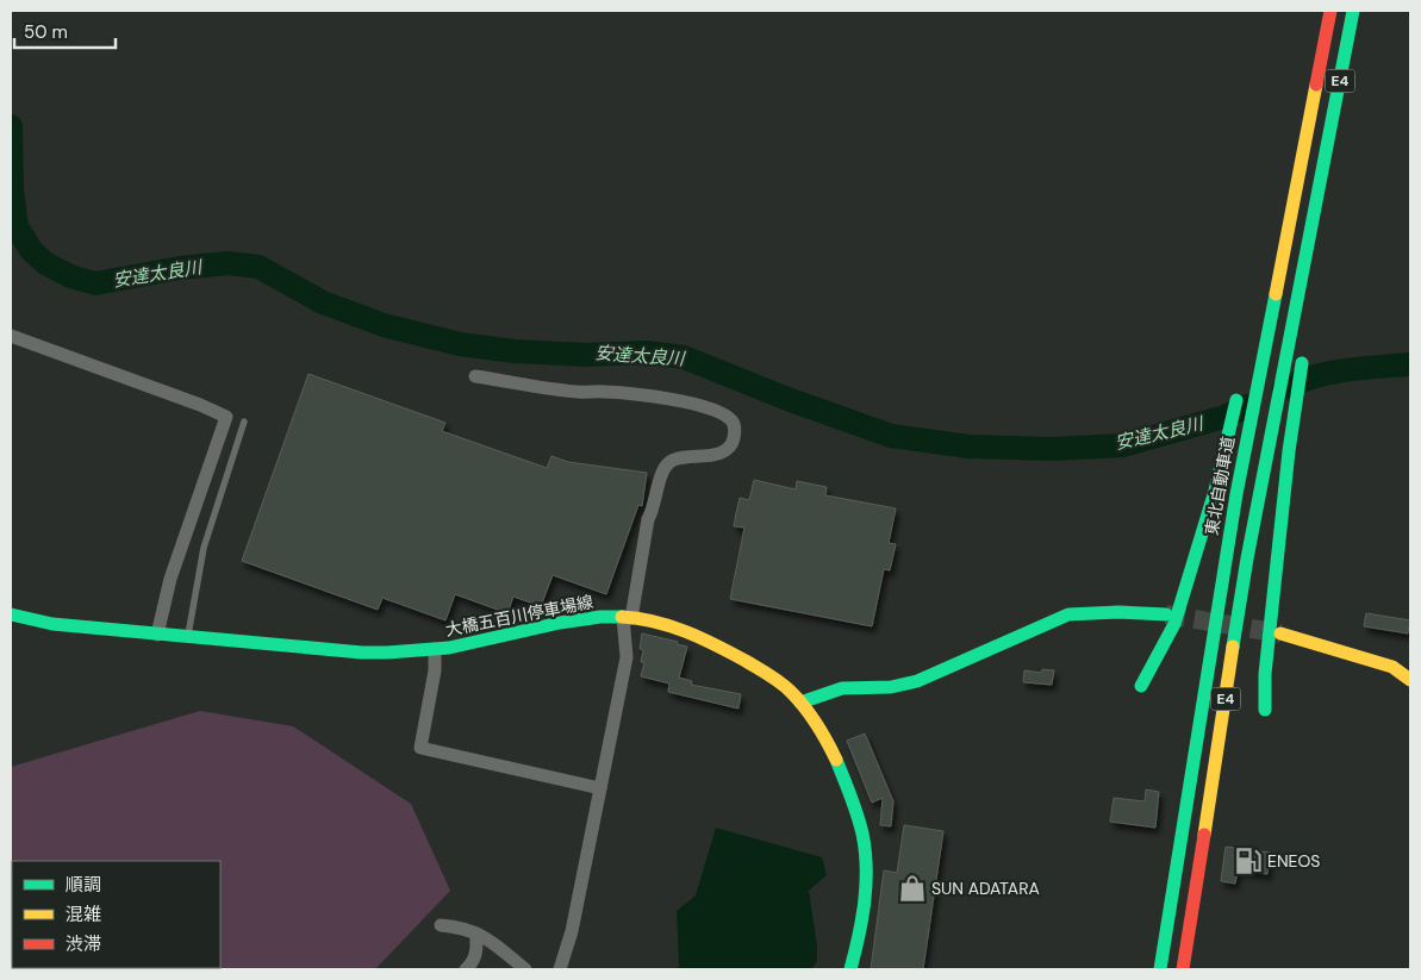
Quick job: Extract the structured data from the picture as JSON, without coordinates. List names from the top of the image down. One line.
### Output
{"streets":{"main road":["E4","東北自動車道","大橋五百川停車場線"]},"water":["安達太良川"],"places":{"fuel station":["ENEOS"],"shop":["SUN ADATARA"]},"legend":["順調","混雑","渋滞"],"scale_bar":"50 m"}
